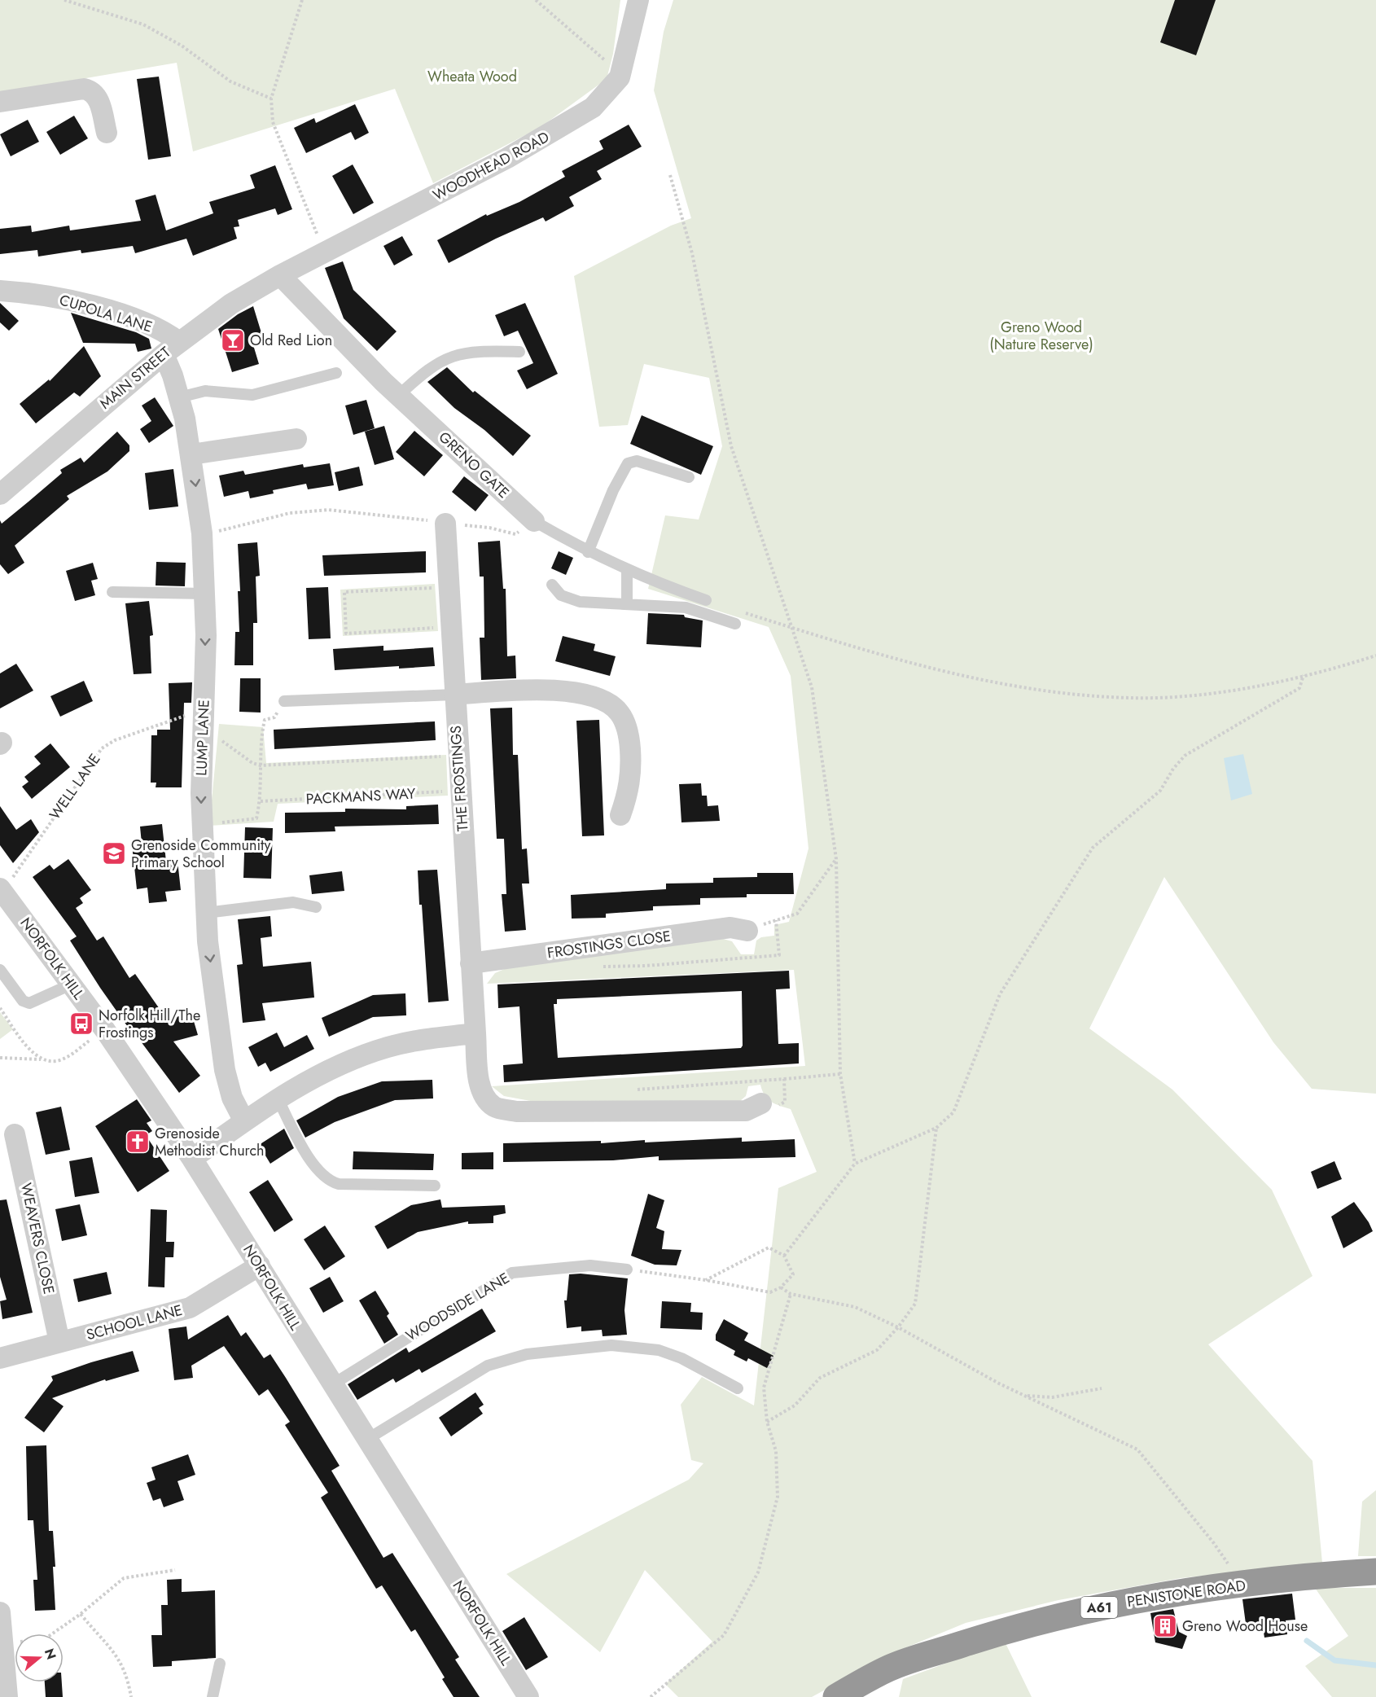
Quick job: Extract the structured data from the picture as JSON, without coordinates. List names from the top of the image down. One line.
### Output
{"streets":{"highway":["PENISTONE ROAD","A61"],"street":["WOODHEAD ROAD","CUPOLA LANE","MAIN STREET","GRENO GATE","LUMP LANE","THE FROSTINGS","FROSTINGS CLOSE","NORFOLK HILL","WEAVERS CLOSE","SCHOOL LANE"],"lane":["WOODSIDE LANE"],"path":["WELL LANE","PACKMANS WAY"]},"crossings":[["WOODHEAD ROAD","MAIN STREET"],["WOODHEAD ROAD","GRENO GATE"],["CUPOLA LANE","MAIN STREET"],["CUPOLA LANE","LUMP LANE"],["MAIN STREET","GRENO GATE"],["MAIN STREET","LUMP LANE"],["LUMP LANE","WELL LANE"],["THE FROSTINGS","PACKMANS WAY"],["THE FROSTINGS","FROSTINGS CLOSE"],["WELL LANE","NORFOLK HILL"],["NORFOLK HILL","WOODSIDE LANE"],["NORFOLK HILL","SCHOOL LANE"],["WEAVERS CLOSE","SCHOOL LANE"]],"one_way":["LUMP LANE"],"parks":["Wheata Wood","Greno Wood (Nature Reserve)"],"places":{"bar":["Old Red Lion"],"school or university":["Grenoside Community Primary School"],"bus stop":["Norfolk Hill/The Frostings"],"church":["Grenoside Methodist Church"],"building":["Greno Wood House"]},"north":"right"}
